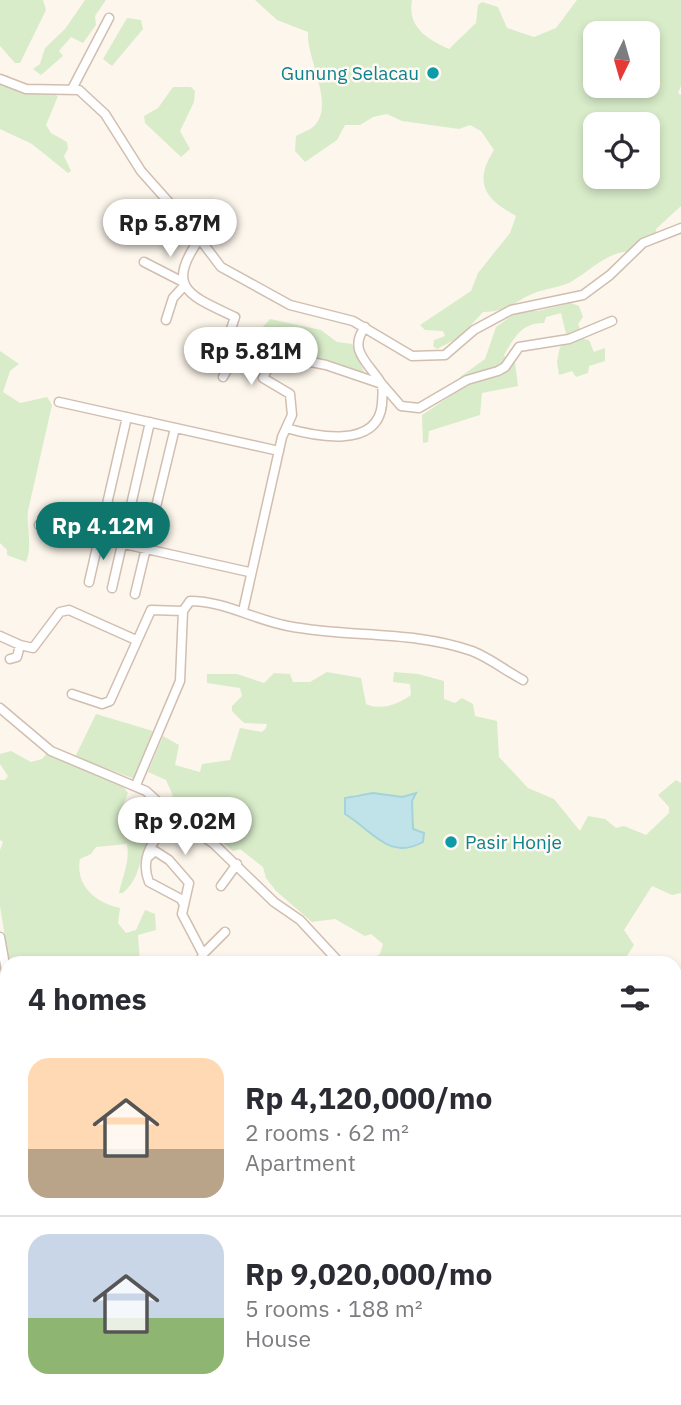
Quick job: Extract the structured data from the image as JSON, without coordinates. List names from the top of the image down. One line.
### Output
{"places":["Gunung Selacau","Pasir Honje"],"north":"bottom","page":{"price":["Rp 5.87M","Rp 5.81M","Rp 4.12M","Rp 9.02M"],"heading":"4 homes","list":[{"name":"Rp 4,120,000/mo","note":"2 rooms · 62 m² · Apartment"},{"name":"Rp 9,020,000/mo","note":"5 rooms · 188 m² · House"}]}}
